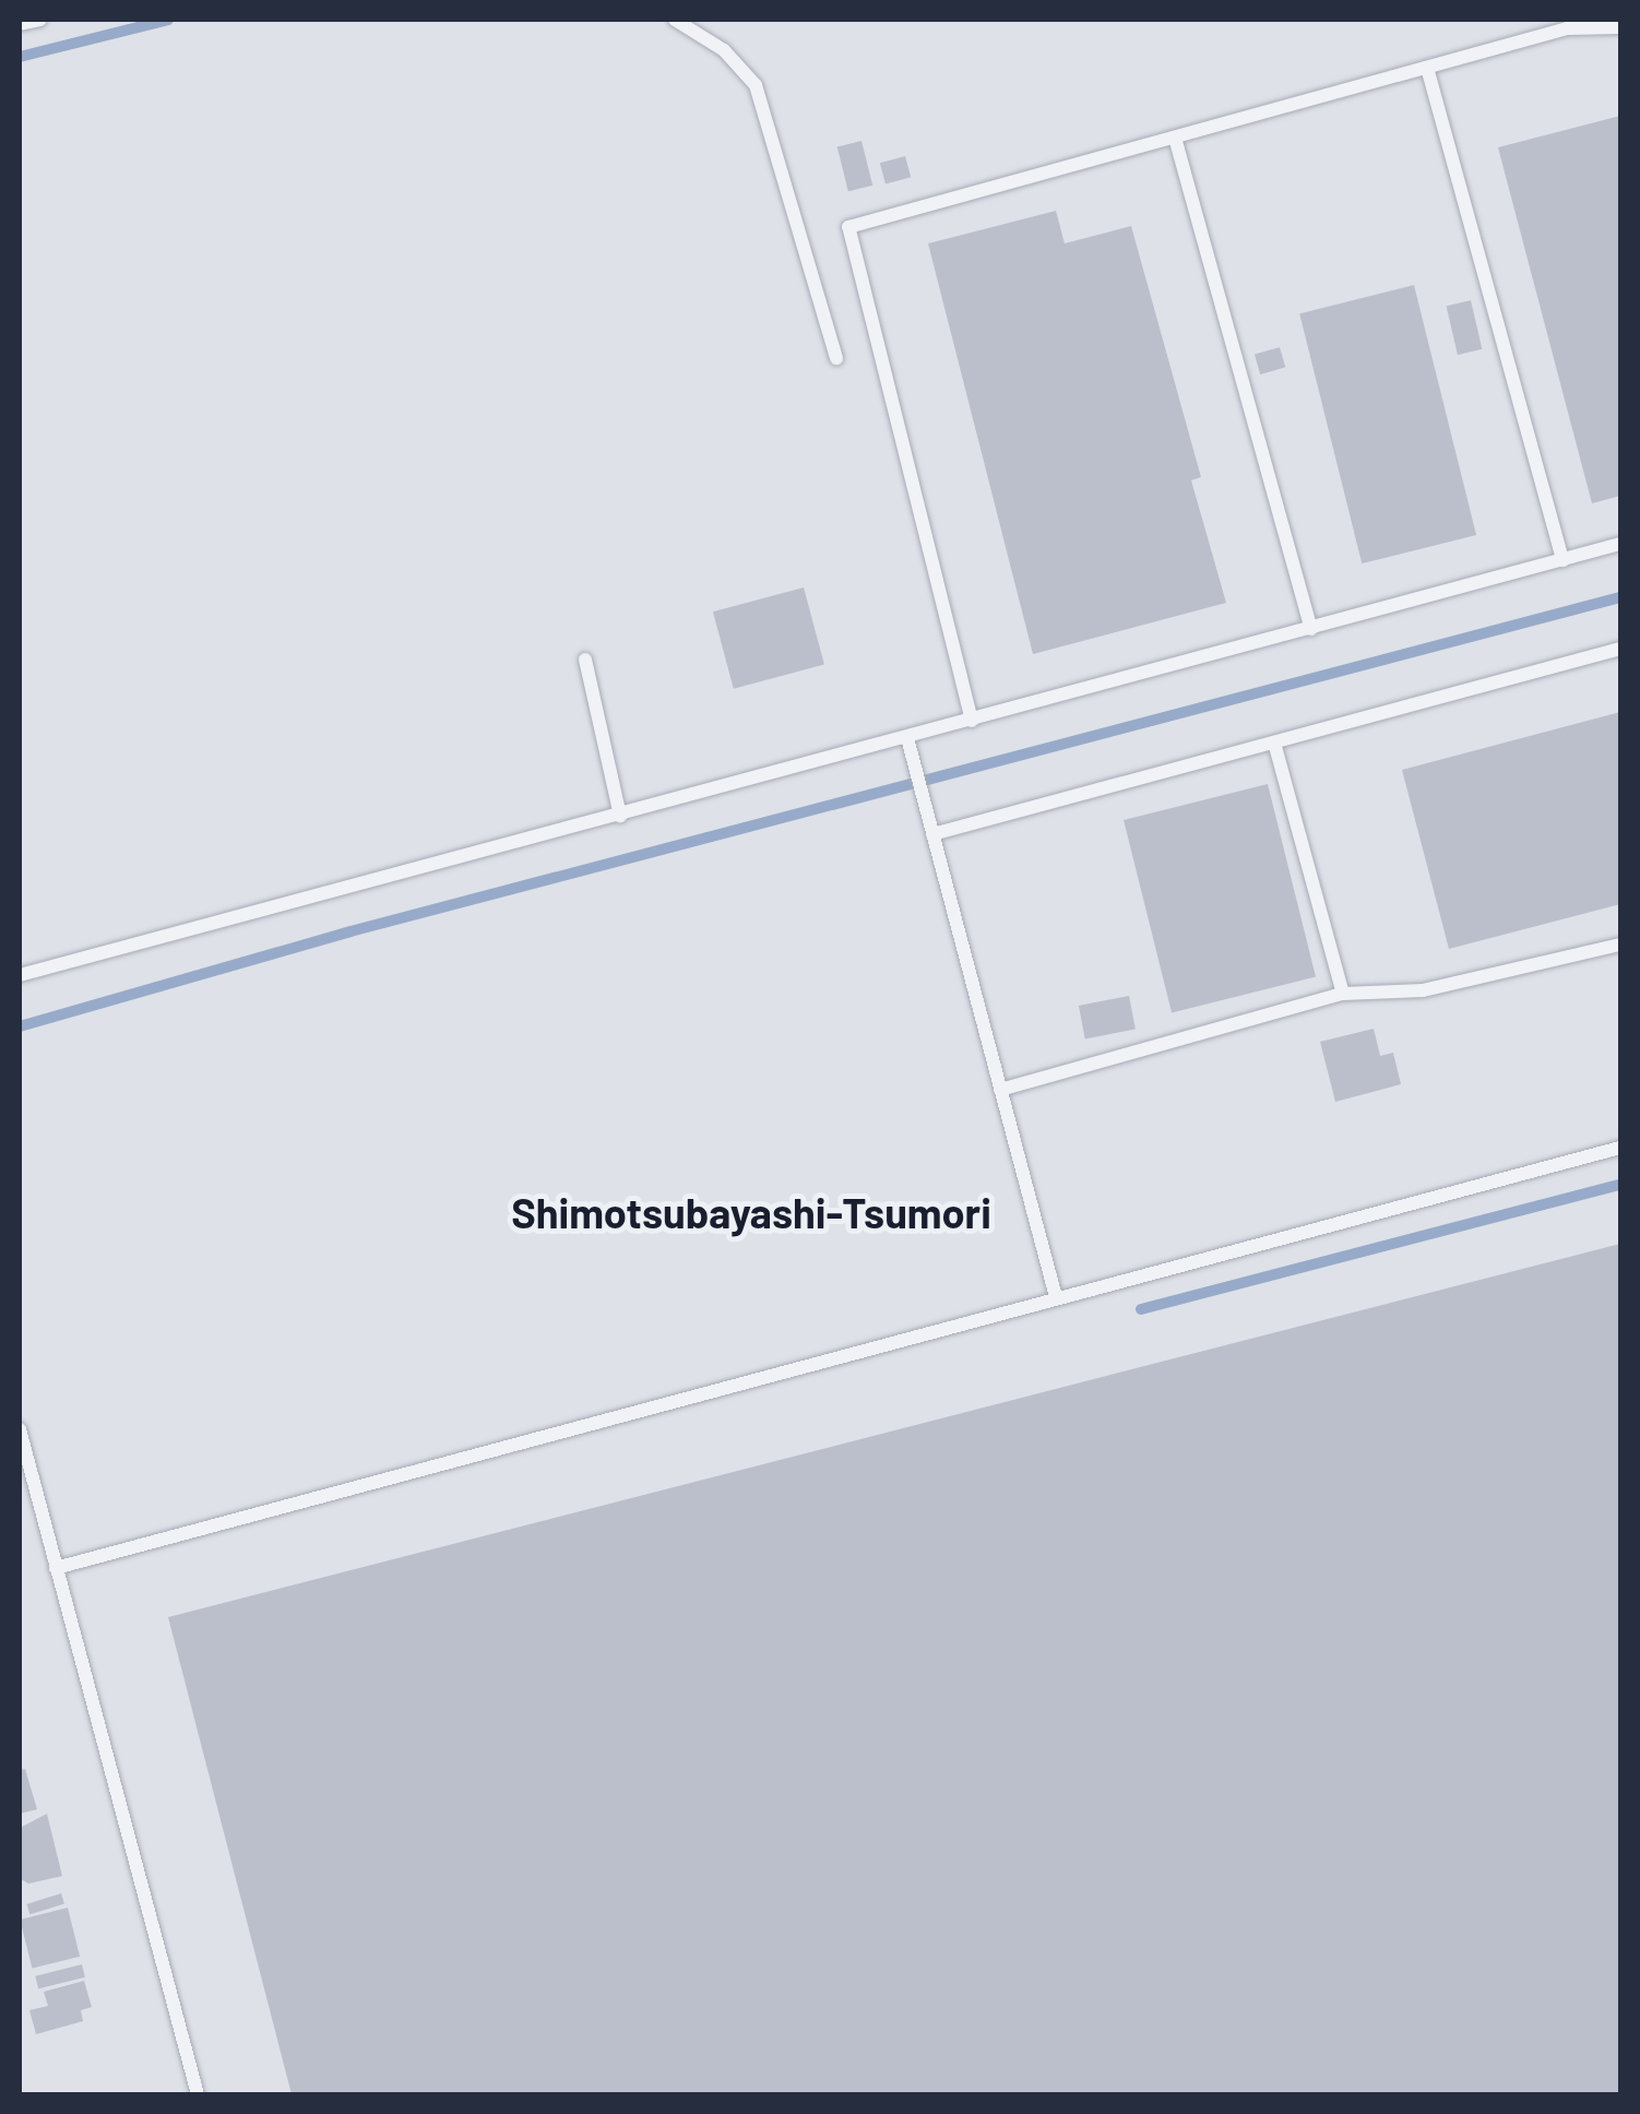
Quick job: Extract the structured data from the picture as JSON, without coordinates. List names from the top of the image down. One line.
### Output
{"districts":["Shimotsubayashi-Tsumori"]}
